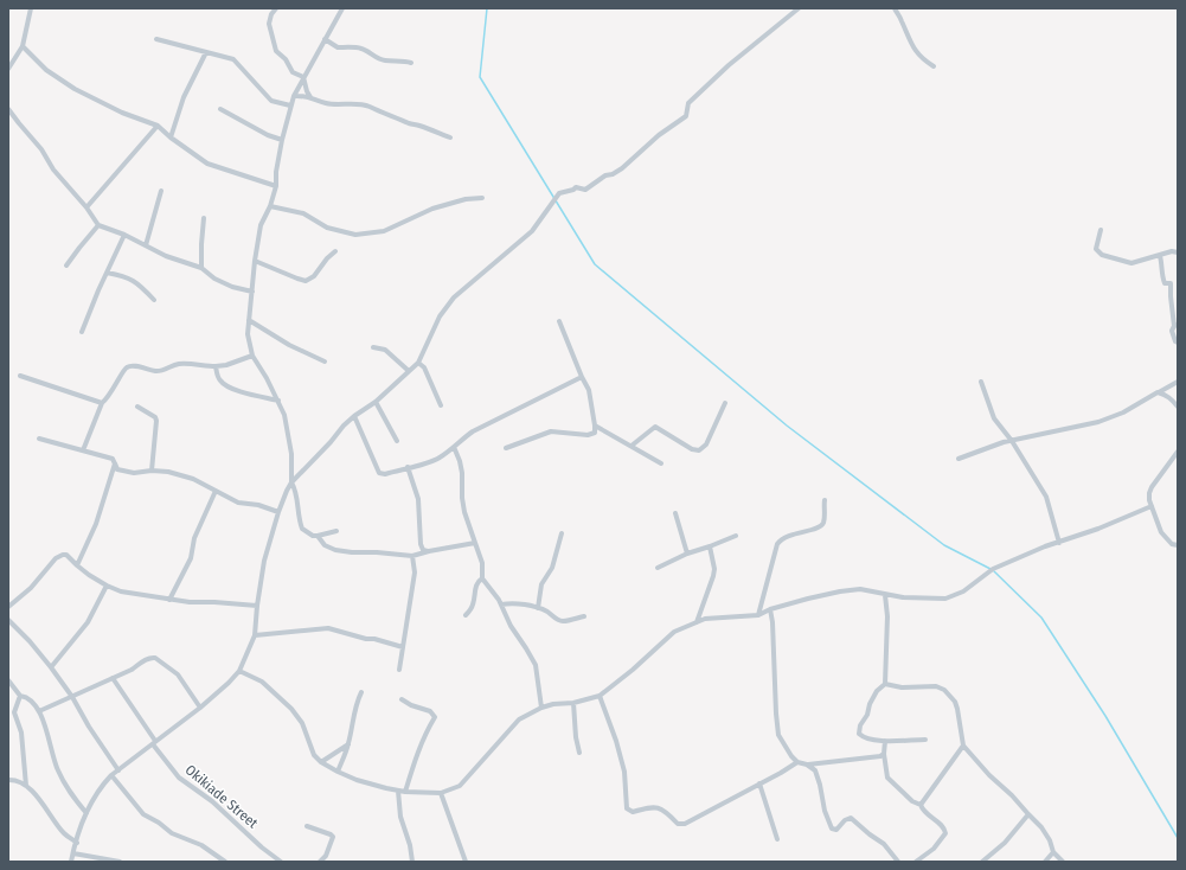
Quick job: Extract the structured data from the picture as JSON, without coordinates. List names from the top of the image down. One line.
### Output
{"streets":{"street":["Okikiade Street"]}}
